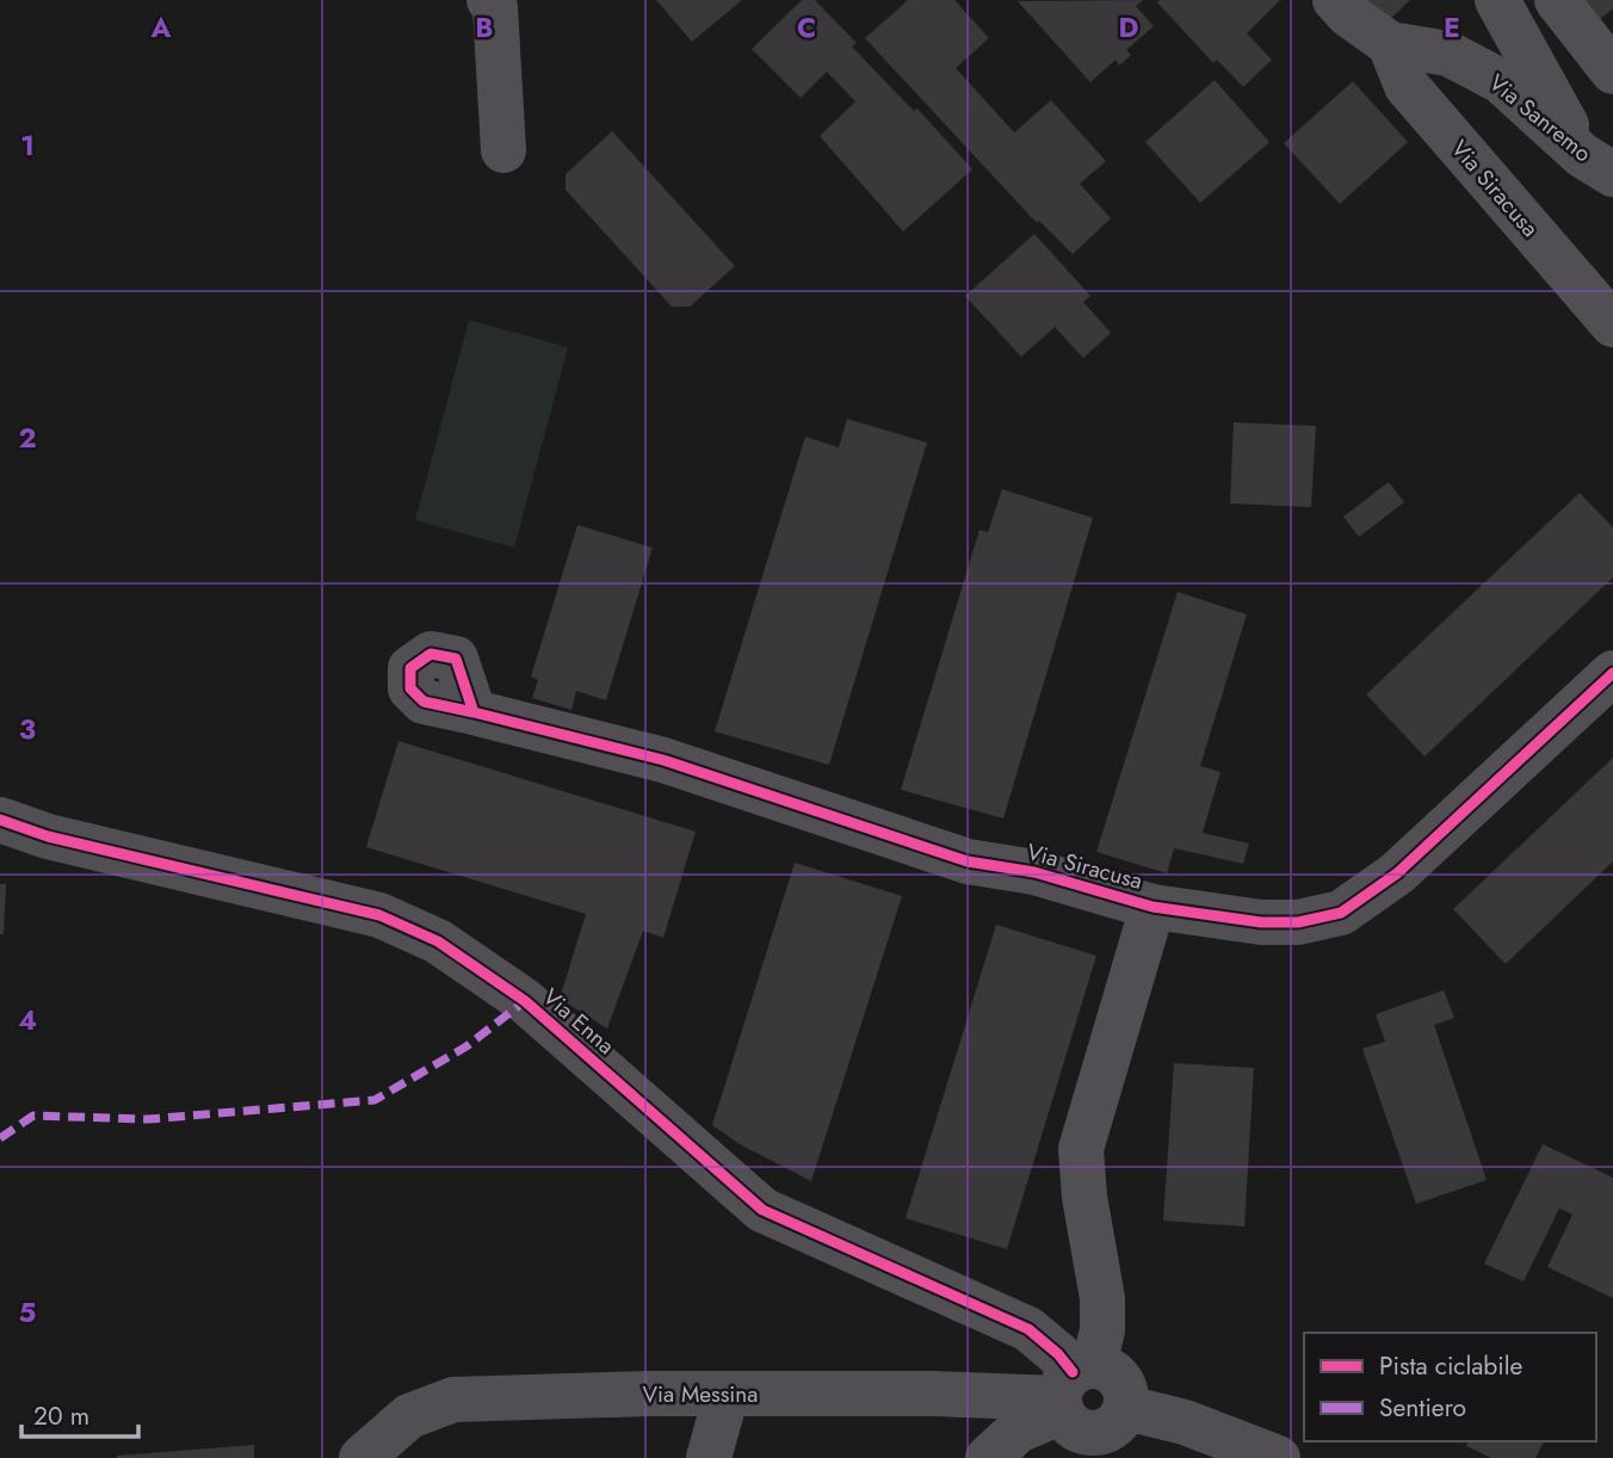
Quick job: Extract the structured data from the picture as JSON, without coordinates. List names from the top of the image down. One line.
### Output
{"streets":{"street":["Via Sanremo","Via Siracusa","Via Enna","Via Messina"]},"crossings":[["Via Sanremo","Via Siracusa"],["Via Enna","Via Messina"]],"legend":["Pista ciclabile","Sentiero"],"scale_bar":"20 m","grid":{"columns":["A","B","C","D","E"],"rows":["1","2","3","4","5"]}}
